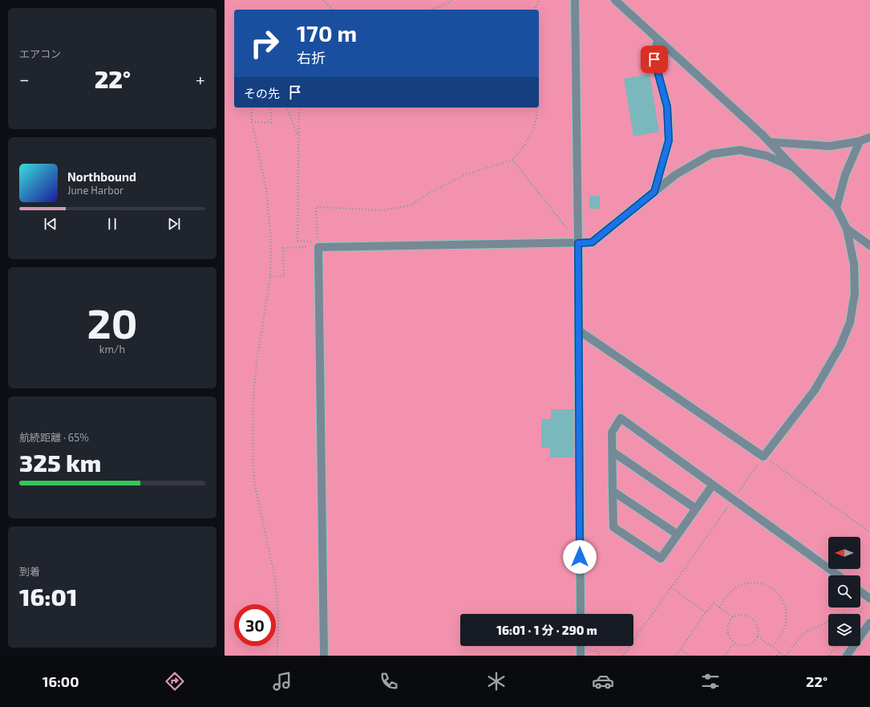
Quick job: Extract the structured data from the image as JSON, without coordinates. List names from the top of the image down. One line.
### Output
{"north":"left","page":{"tile":["エアコン",["20","km/h"],["航続距離 · 65%","325 km"],["到着","16:01"]],"turn":["170 m","右折"],"heat":["−","22°","+"],"then":"その先","song":["Northbound","June Harbor"],"limit":"30","trip":"16:01 · 1 分 · 290 m","tabs":["16:00","22°"]}}
